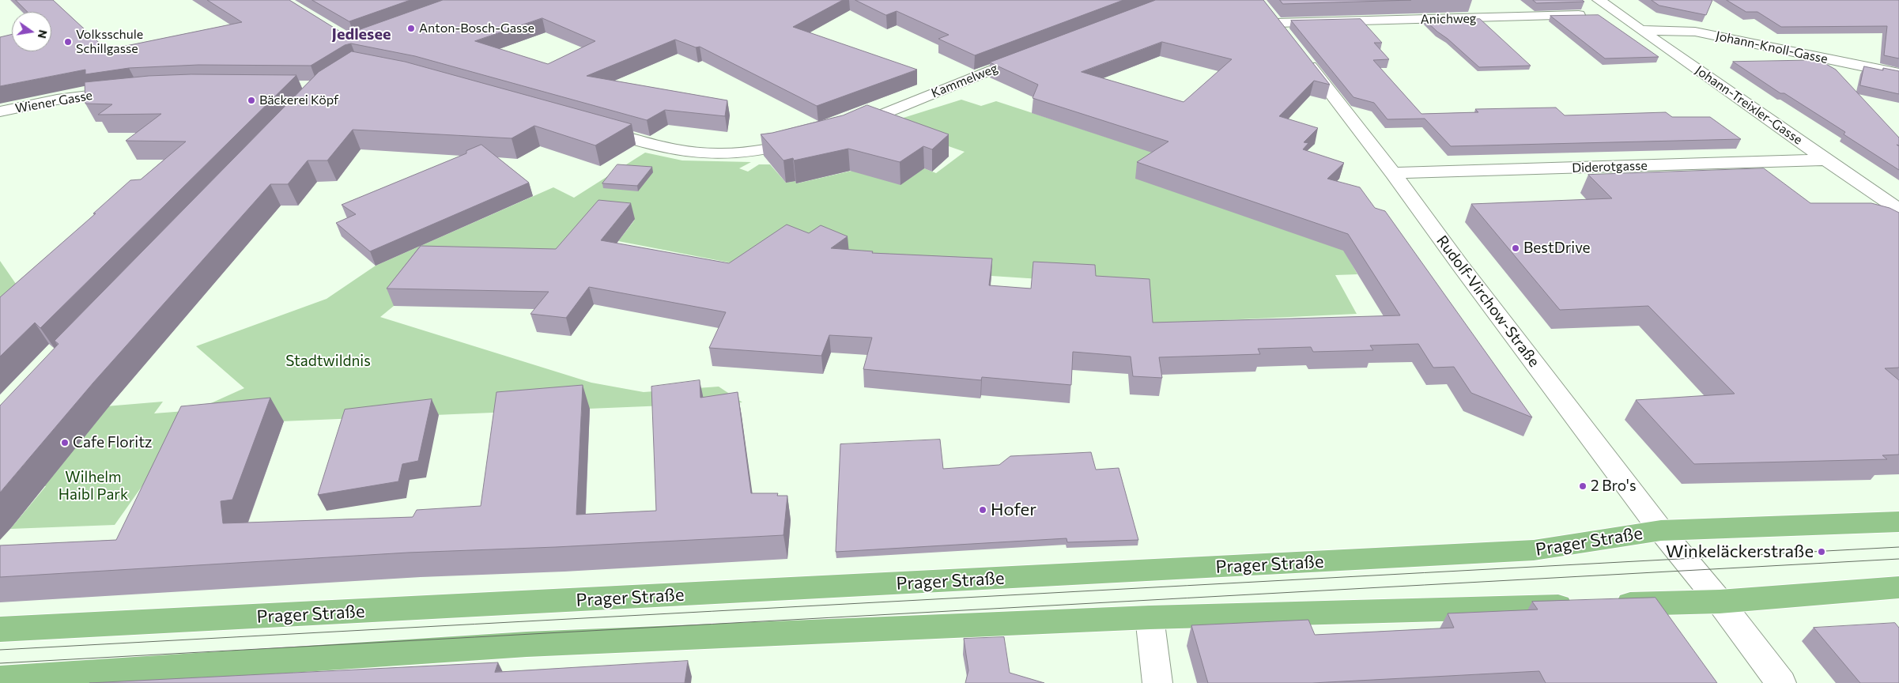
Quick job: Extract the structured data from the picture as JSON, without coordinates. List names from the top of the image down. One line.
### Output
{"streets":{"main road":["Prager Straße"],"street":["Anichweg","Johann-Knoll-Gasse","Kammelweg","Wiener Gasse","Johann-Treixler-Gasse","Diderotgasse","Rudolf-Virchow-Straße"]},"crossings":[["Anichweg","Johann-Treixler-Gasse"],["Johann-Knoll-Gasse","Johann-Treixler-Gasse"],["Johann-Treixler-Gasse","Diderotgasse"],["Diderotgasse","Rudolf-Virchow-Straße"],["Rudolf-Virchow-Straße","Prager Straße"]],"districts":["Jedlesee"],"parks":["Stadtwildnis","Wilhelm Haibl Park"],"places":["Anton-Bosch-Gasse","Volksschule Schillgasse","Bäckerei Köpf","BestDrive","Cafe Floritz","2 Bro's","Hofer","Winkeläckerstraße"],"north":"right"}
